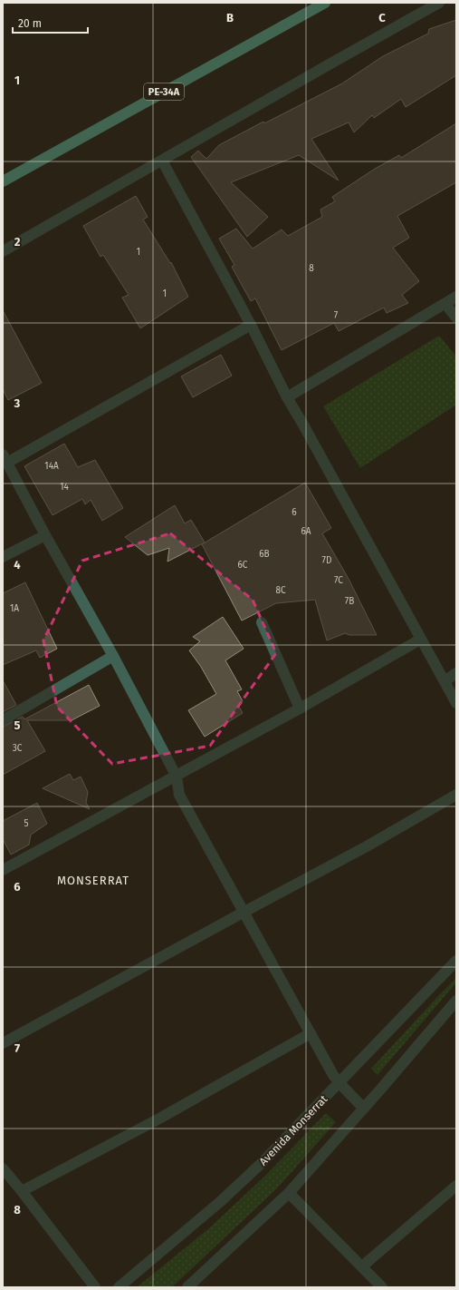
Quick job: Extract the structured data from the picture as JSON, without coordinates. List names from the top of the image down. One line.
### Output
{"streets":{"highway":["PE-34A"],"street":["Avenida Monserrat"]},"districts":["MONSERRAT"],"house_numbers":["1","8","1","7","14A","14","6","6A","6B","7D","6C","7C","8C","7B","1A","3C","5"],"scale_bar":"20 m","grid":{"columns":["B","C"],"rows":["1","2","3","4","5","6","7","8"]}}
